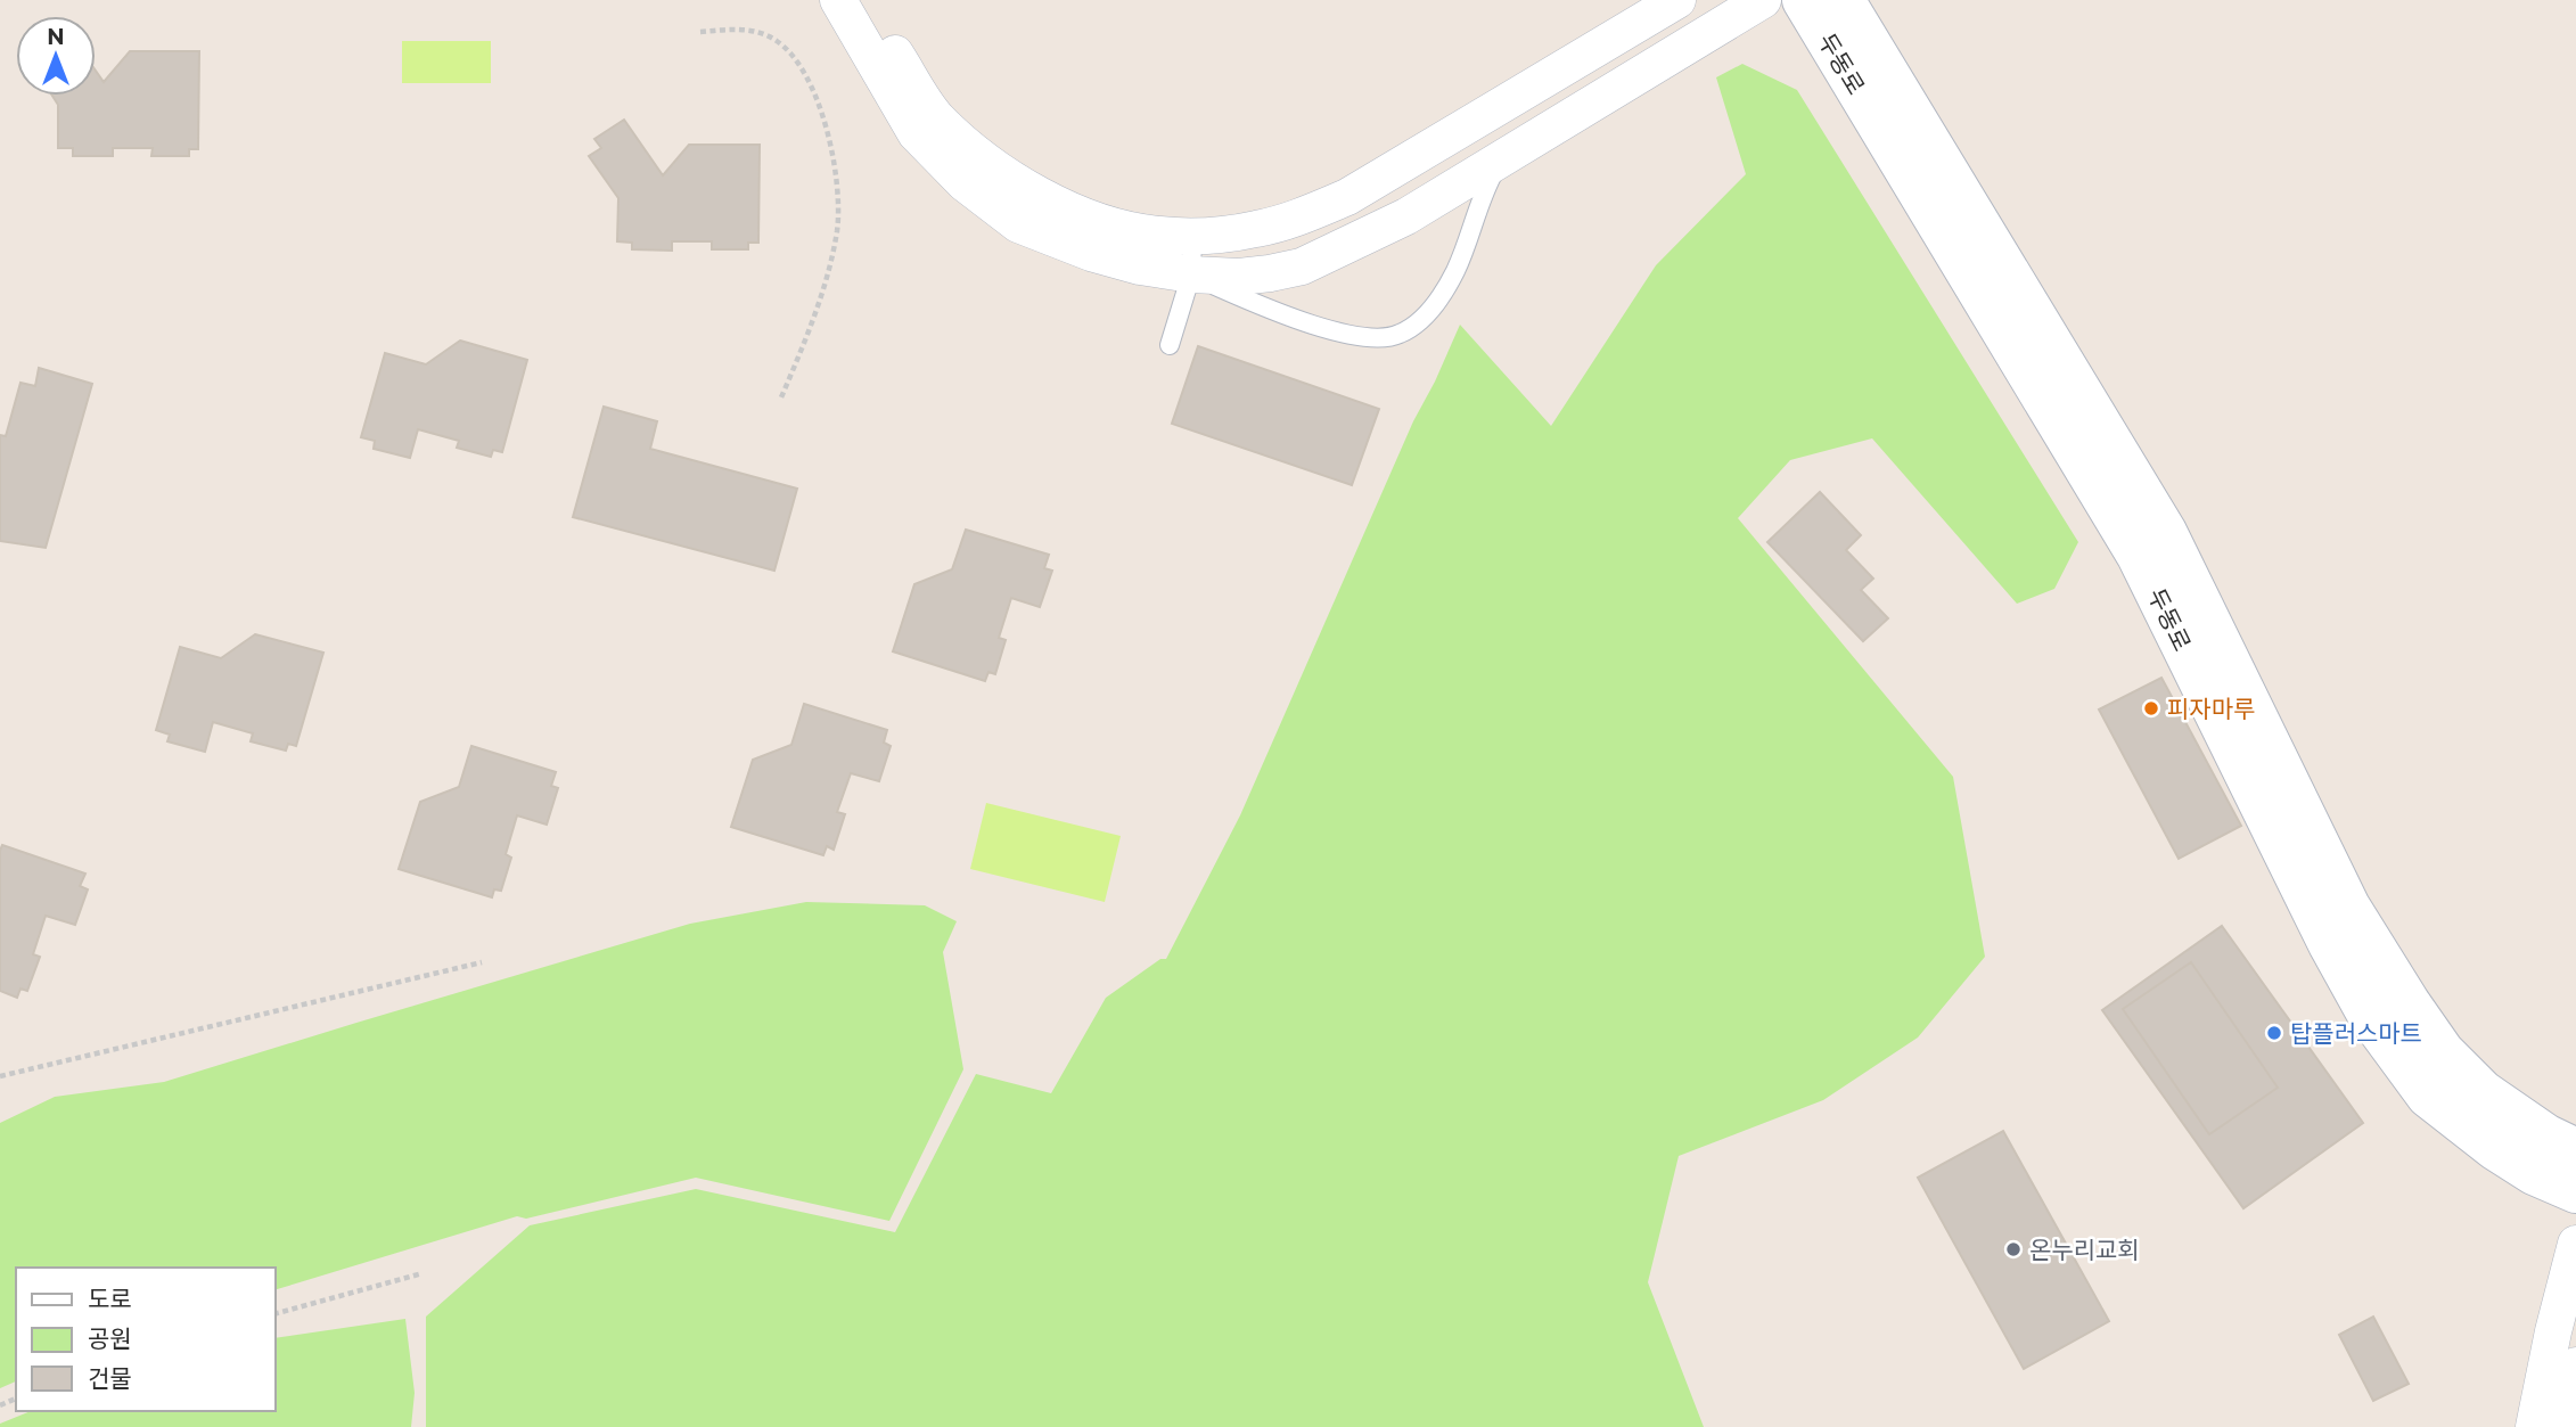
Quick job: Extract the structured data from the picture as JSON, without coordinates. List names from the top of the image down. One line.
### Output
{"streets":{"street":["두동로"]},"places":["피자마루","탑플러스마트","온누리교회"],"legend":["도로","공원","건물"],"north":"top"}
